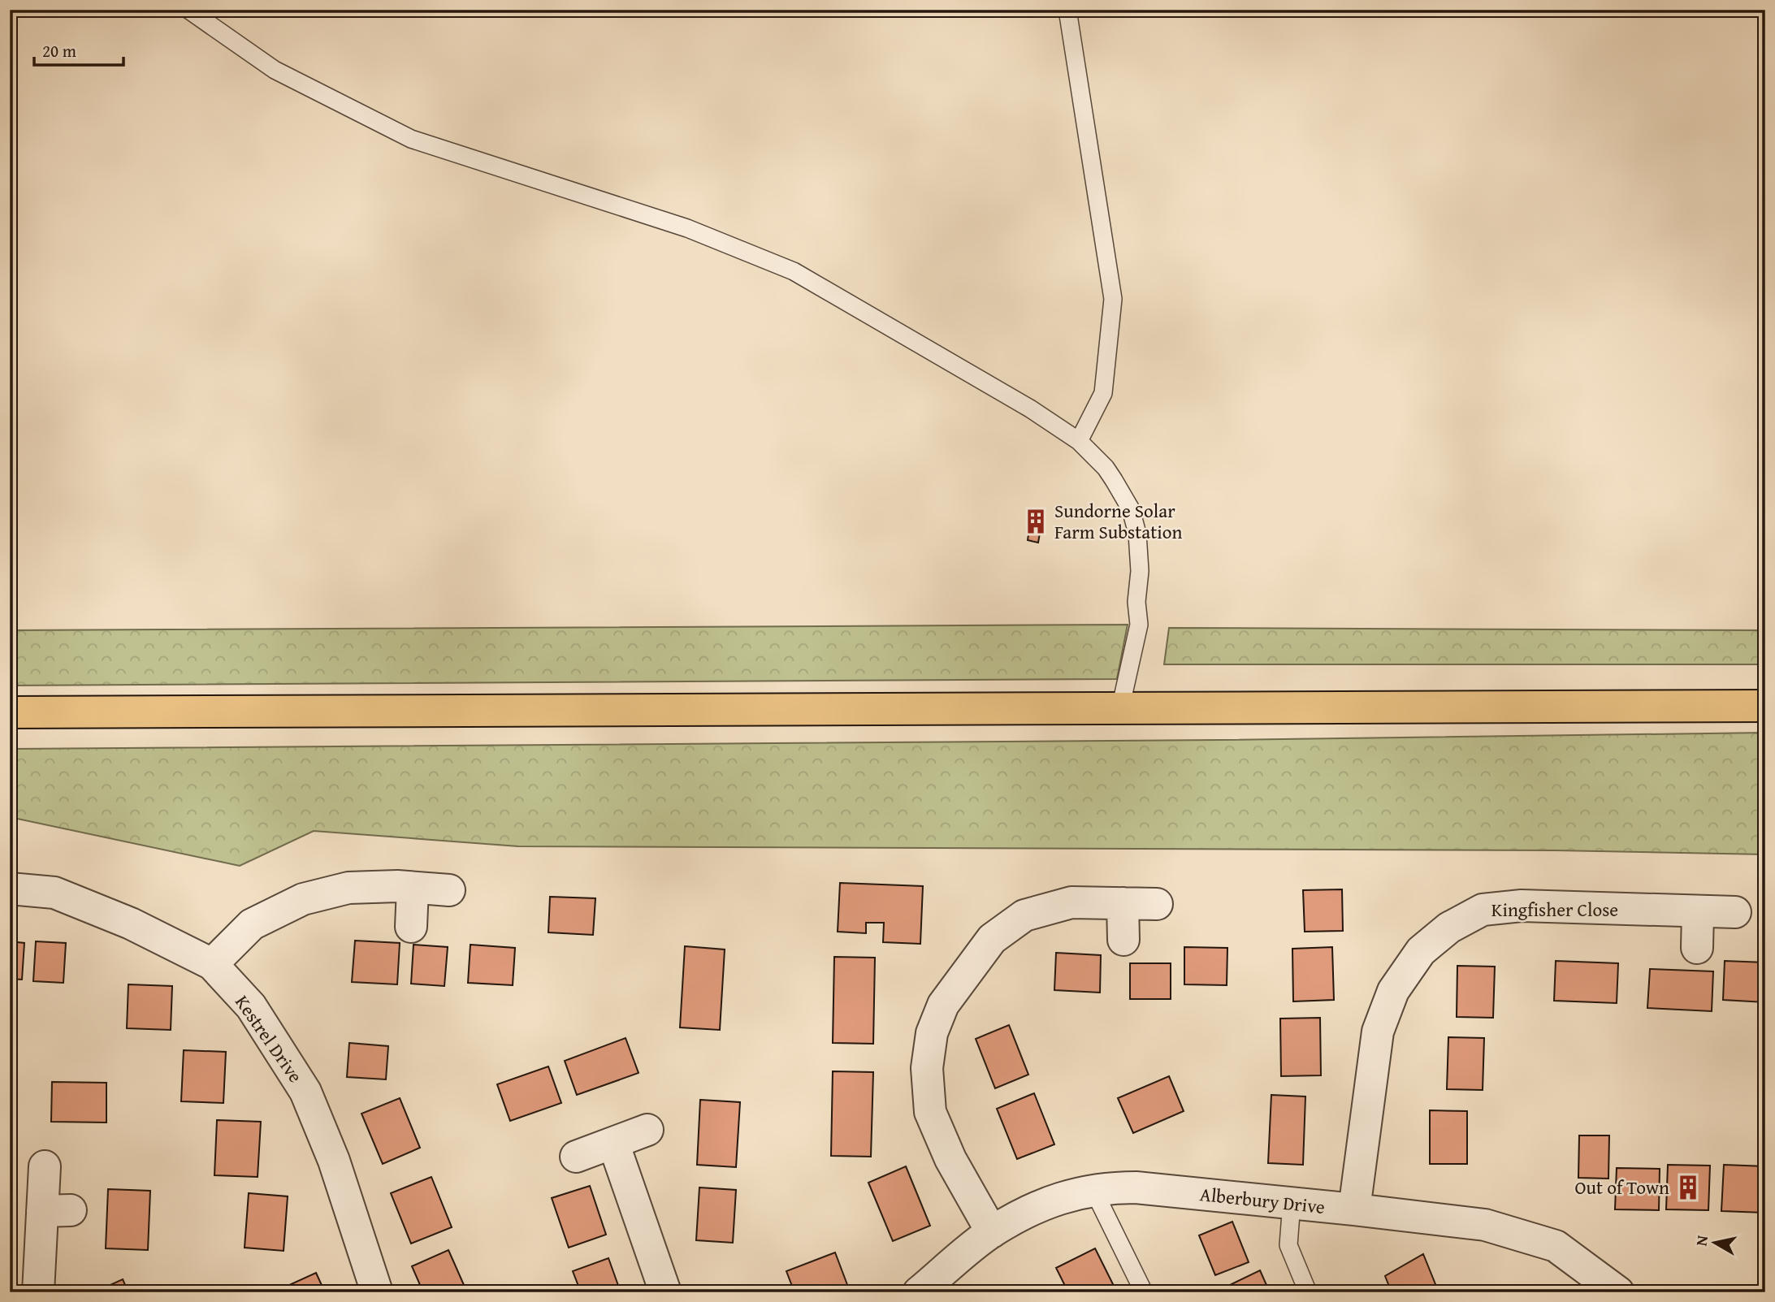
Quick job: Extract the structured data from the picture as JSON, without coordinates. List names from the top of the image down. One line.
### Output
{"streets":{"street":["Kingfisher Close","Kestrel Drive","Alberbury Drive"]},"crossings":[["Kingfisher Close","Alberbury Drive"]],"places":{"building":["Sundorne Solar Farm Substation","Out of Town"]},"scale_bar":"20 m","north":"left"}
